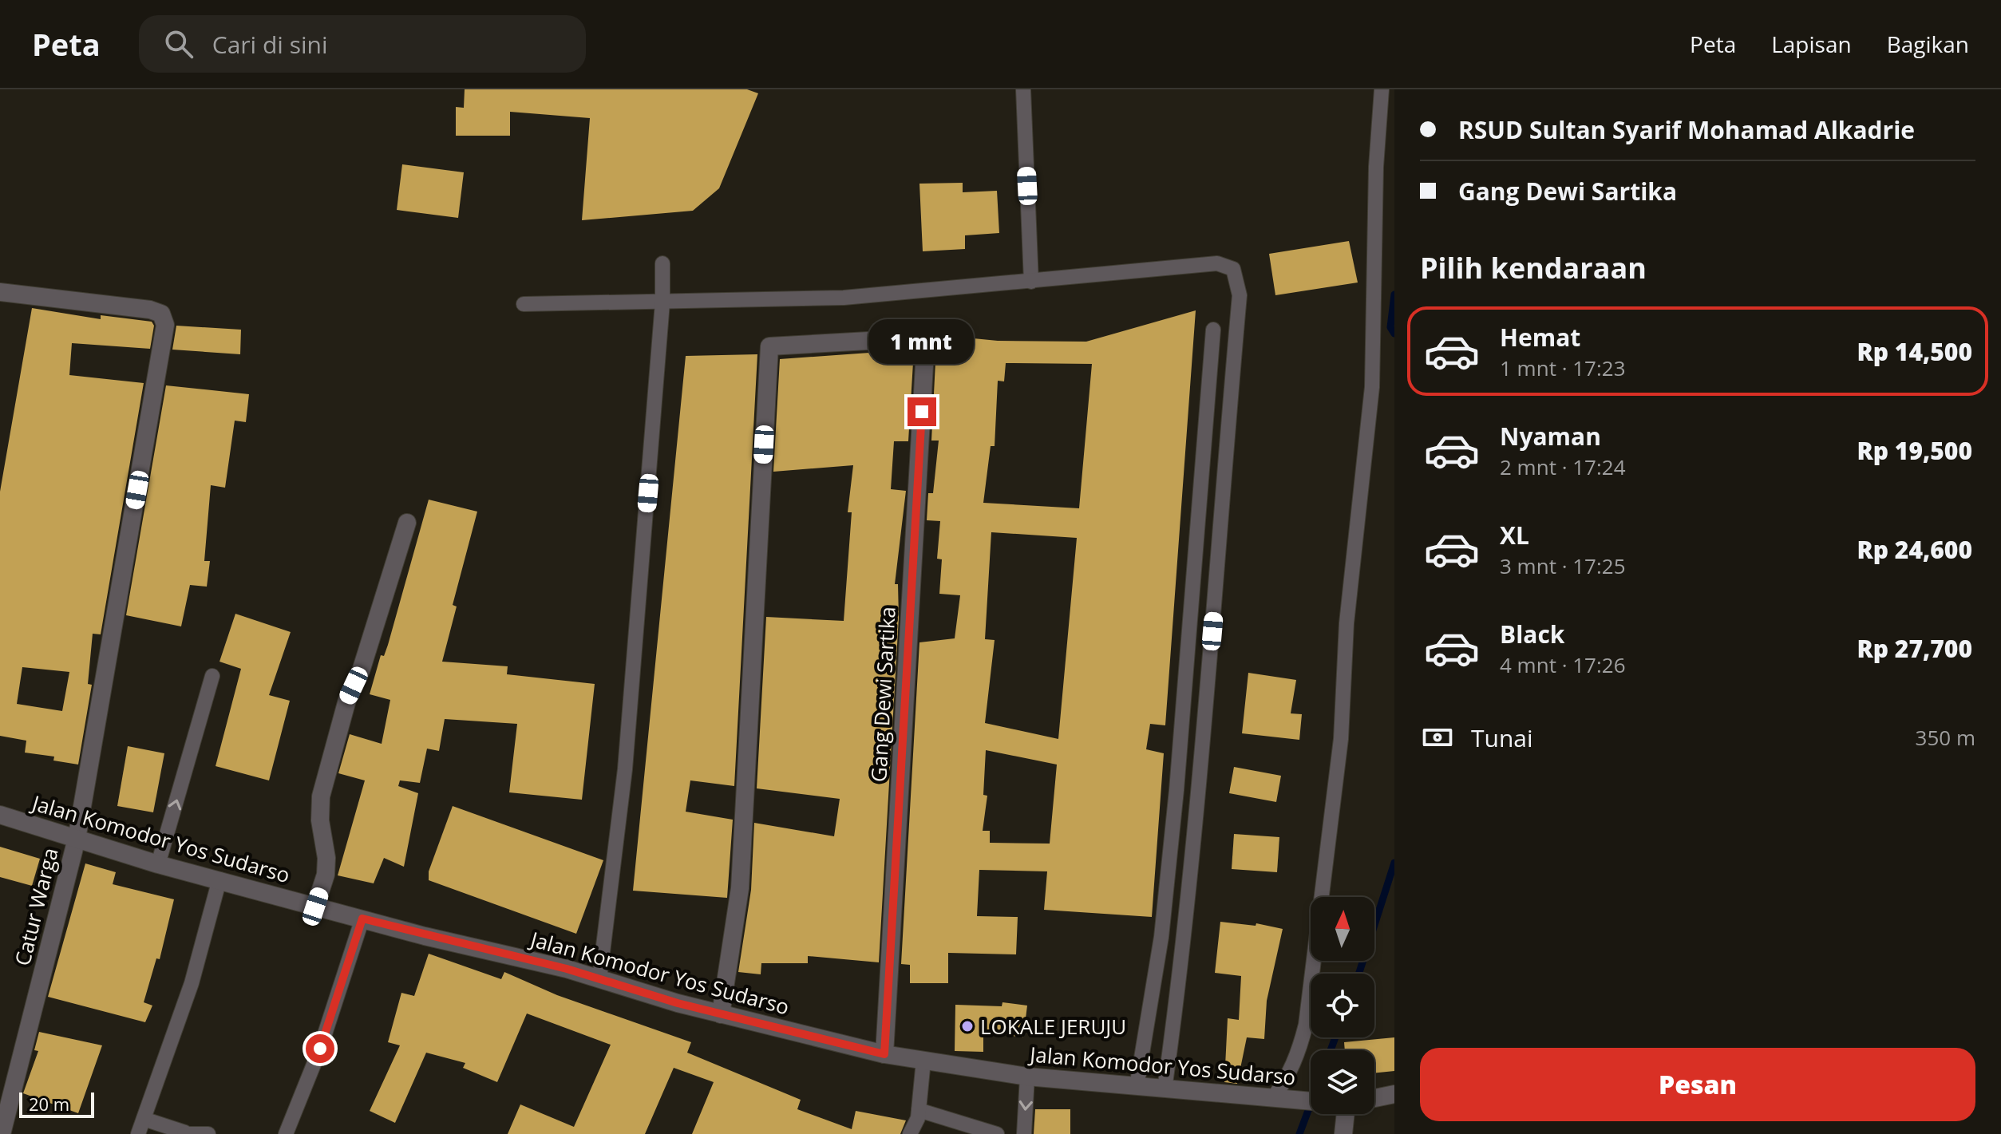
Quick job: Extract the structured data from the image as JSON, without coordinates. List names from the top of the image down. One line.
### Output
{"streets":{"street":["Gang Dewi Sartika","Jalan Komodor Yos Sudarso","Catur Warga"]},"crossings":[["Gang Dewi Sartika","Jalan Komodor Yos Sudarso"],["Jalan Komodor Yos Sudarso","Catur Warga"]],"places":["LOKALE JERUJU"],"scale_bar":"20 m","north":"top","page":{"header":"Peta","search":"Cari di sini","nav":["Peta","Lapisan","Bagikan"],"banner":["RSUD Sultan Syarif Mohamad Alkadrie","Gang Dewi Sartika"],"heading":"Pilih kendaraan","list":[{"name":"Hemat","note":"1 mnt · 17:23","value":"Rp 14,500"},{"name":"Nyaman","note":"2 mnt · 17:24","value":"Rp 19,500"},{"name":"XL","note":"3 mnt · 17:25","value":"Rp 24,600"},{"name":"Black","note":"4 mnt · 17:26","value":"Rp 27,700"}],"bubble":"1 mnt","pay":["Tunai","350 m"],"buttons":"Pesan","scale":"20 m"}}
